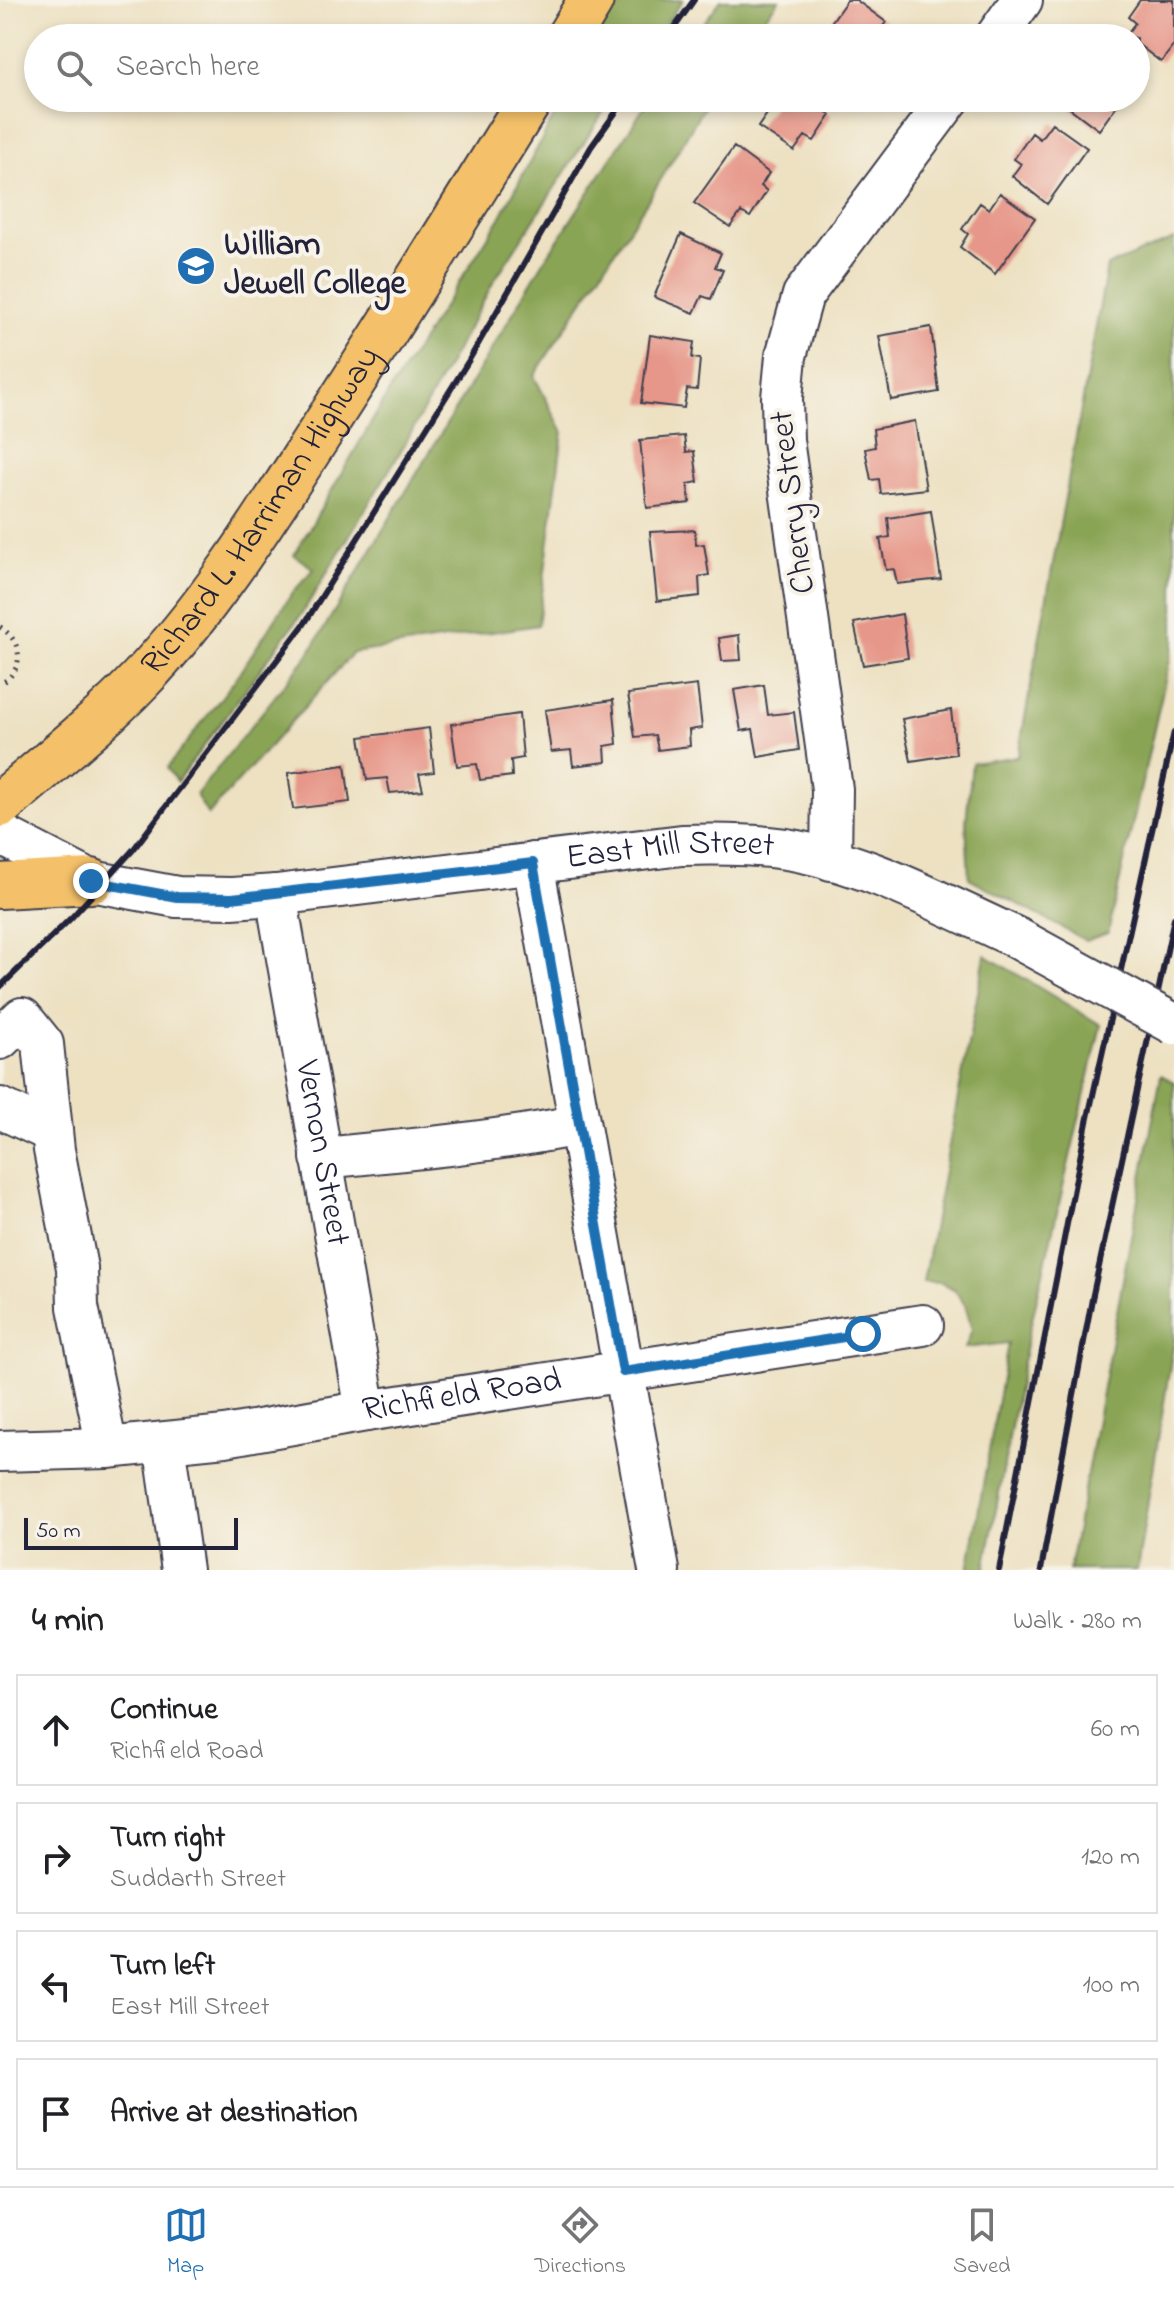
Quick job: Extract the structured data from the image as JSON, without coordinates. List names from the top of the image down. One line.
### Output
{"streets":{"main road":["Richard L. Harriman Highway"],"street":["Cherry Street","East Mill Street","Vernon Street","Richfield Road"]},"crossings":[["Cherry Street","East Mill Street"],["East Mill Street","Vernon Street"],["Vernon Street","Richfield Road"]],"places":{"school or university":["William Jewell College"]},"scale_bar":"50 m","page":{"search":"Search here","scale":"50 m","heading":["4 min","Walk · 280 m"],"list":[["Continue","Richfield Road","60 m"],["Turn right","Suddarth Street","120 m"],["Turn left","East Mill Street","100 m"],"Arrive at destination"],"nav":["Map","Directions","Saved"]}}
